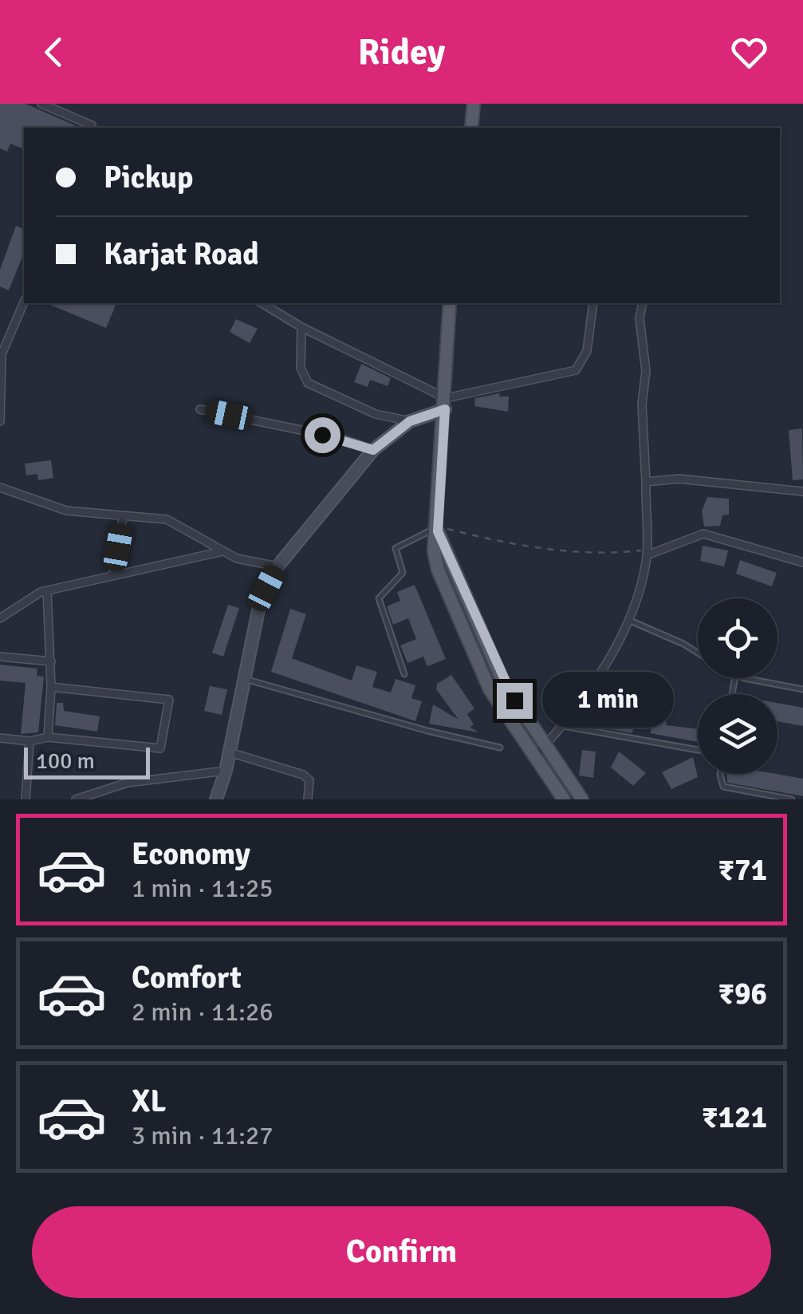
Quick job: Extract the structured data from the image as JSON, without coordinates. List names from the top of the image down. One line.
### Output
{"scale_bar":"100 m","page":{"header":"Ridey","banner":["Pickup","Karjat Road"],"bubble":"1 min","scale":"100 m","list":[{"name":"Economy","note":"1 min · 11:25","value":"₹71"},{"name":"Comfort","note":"2 min · 11:26","value":"₹96"},{"name":"XL","note":"3 min · 11:27","value":"₹121"}],"buttons":"Confirm"}}
